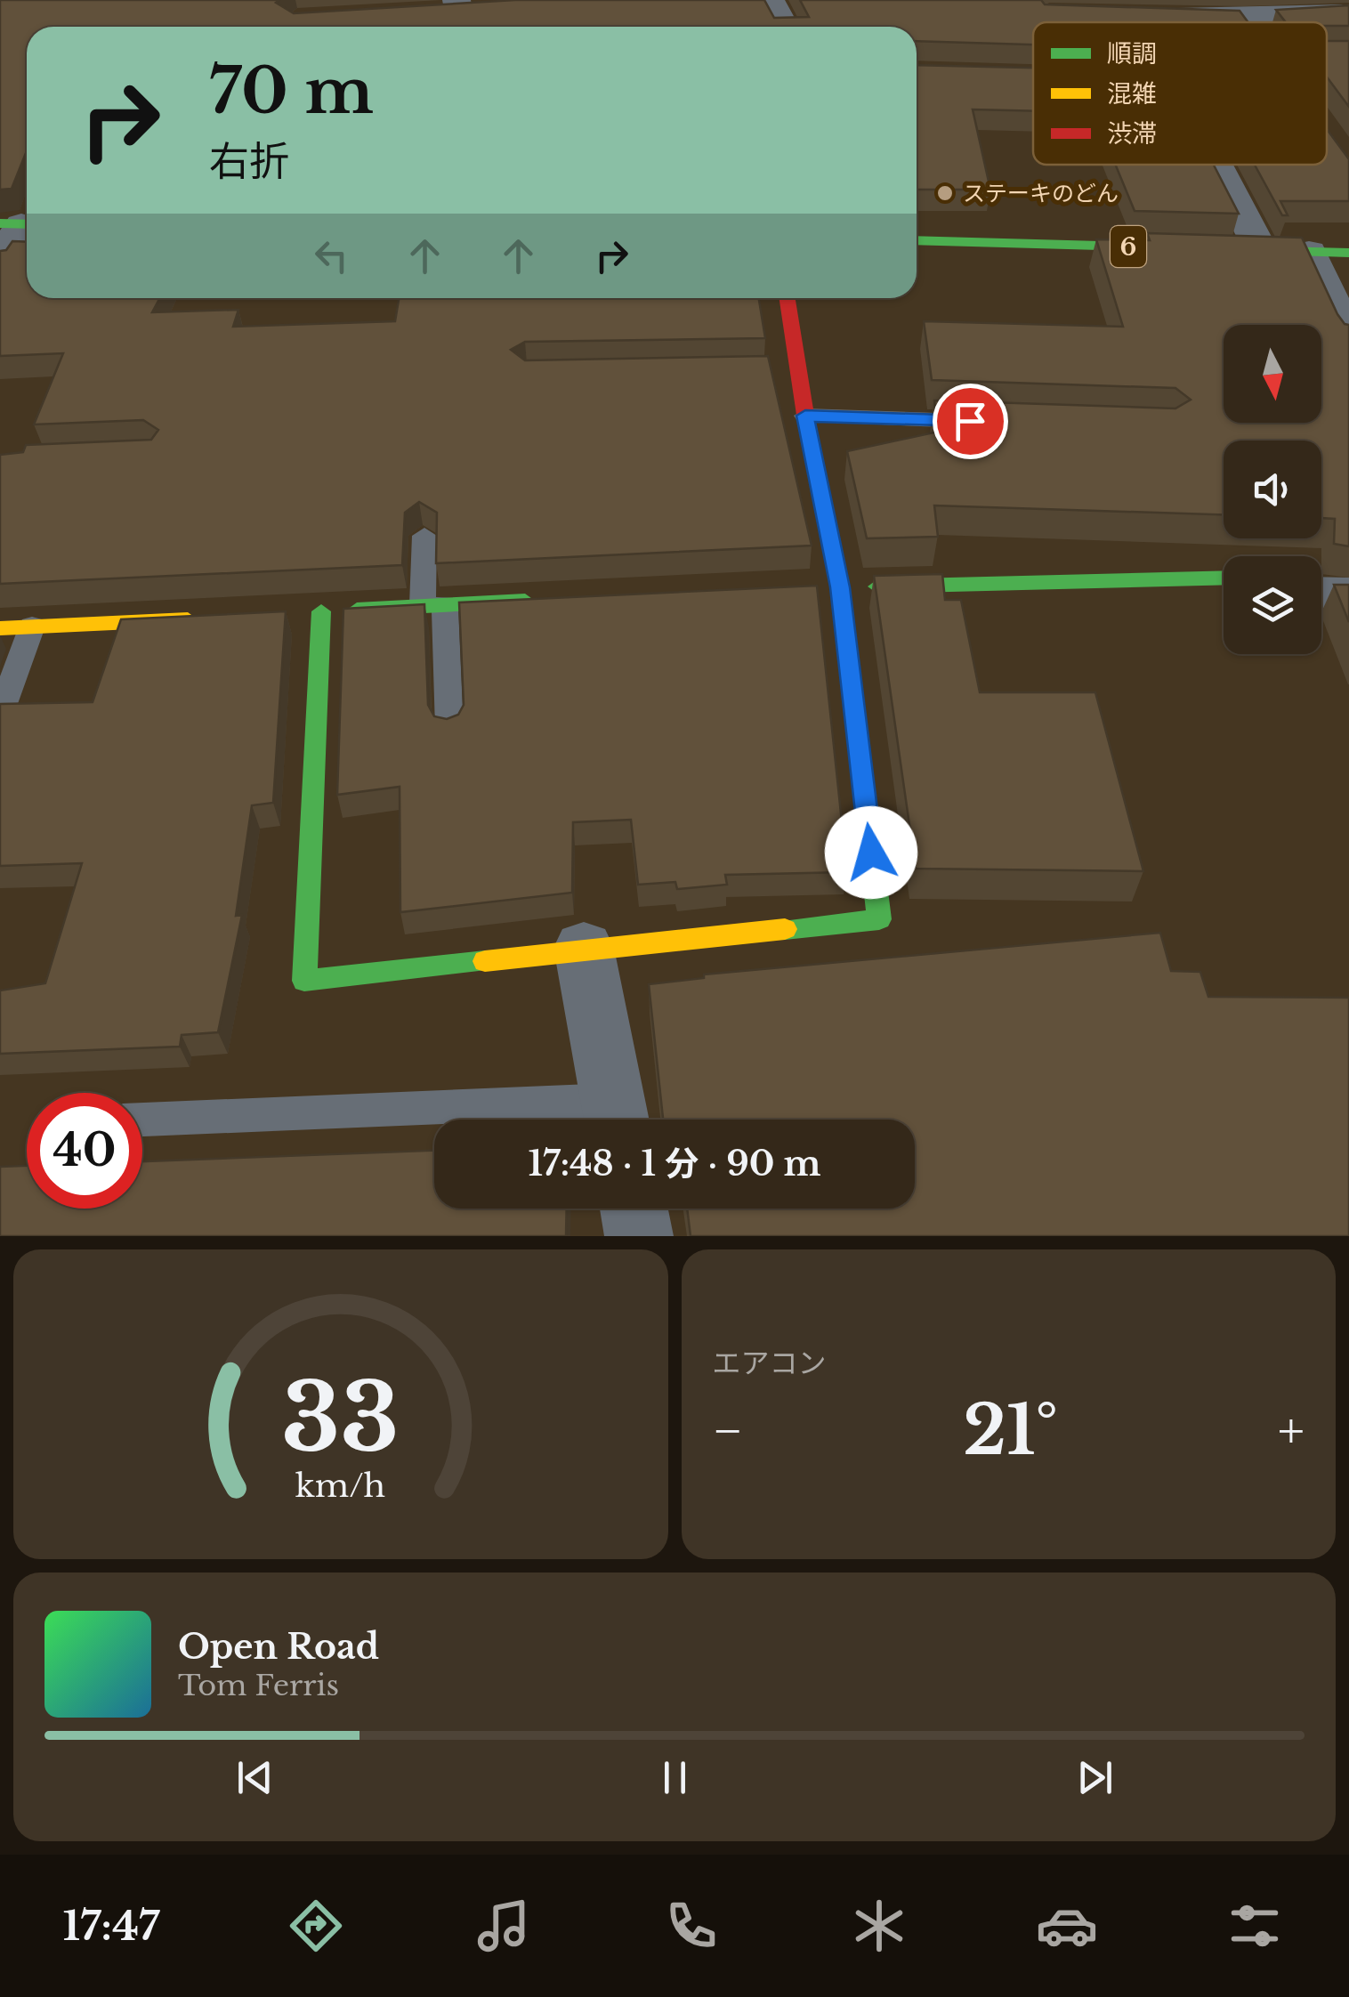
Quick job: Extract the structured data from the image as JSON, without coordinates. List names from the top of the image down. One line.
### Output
{"streets":{"street":["6"]},"places":["ステーキのどん"],"legend":["順調","混雑","渋滞"],"north":"bottom","page":{"turn":["70 m","右折"],"limit":"40","trip":"17:48 · 1 分 · 90 m","tile":"エアコン","heat":["−","21°","+"],"song":["Open Road","Tom Ferris"],"tabs":"17:47","gauge":["33","km/h"]}}
